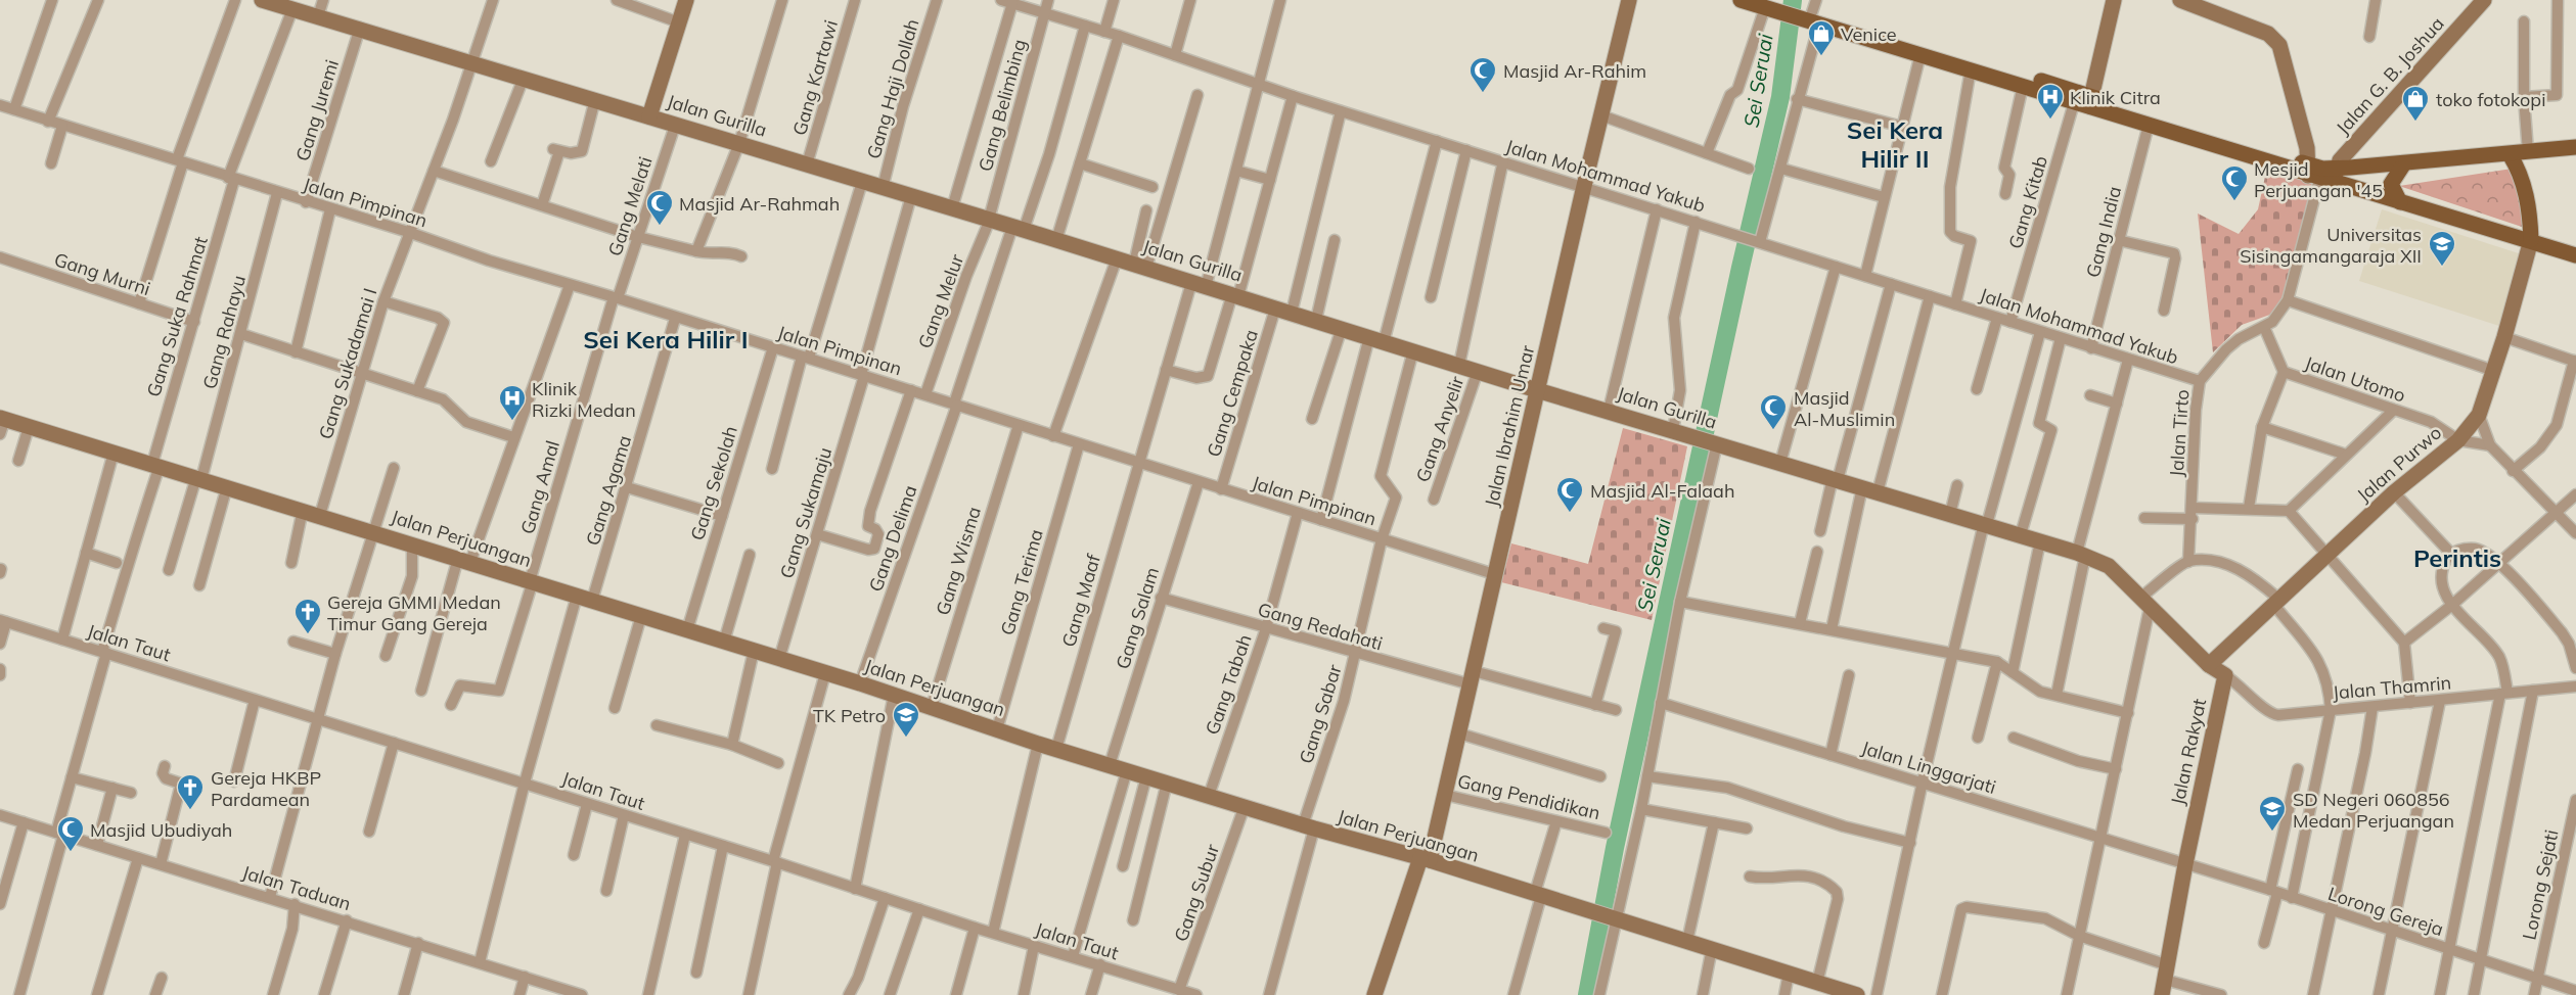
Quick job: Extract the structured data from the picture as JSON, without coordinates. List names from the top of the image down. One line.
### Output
{"streets":{"street":["Jalan G. B. Joshua","Gang Kartawi","Gang Haji Dollah","Gang Belimbing","Gang Juremi","Jalan Gurilla","Jalan Mohammad Yakub","Jalan Pimpinan","Gang Kitab","Gang Melati","Gang India","Gang Murni","Gang Melur","Gang Suka Rahmat","Gang Rahayu","Gang Sukadamai I","Jalan Utomo","Gang Cempaka","Jalan Ibrahim Umar","Gang Anyelir","Jalan Tirto","Jalan Purwo","Gang Sekolah","Gang Amal","Gang Agama","Gang Sukamaju","Jalan Perjuangan","Gang Delima","Gang Wisma","Gang Terima","Gang Maaf","Gang Salam","Gang Redahati","Jalan Taut","Gang Tabah","Jalan Thamrin","Gang Sabar","Jalan Rakyat","Jalan Linggarjati","Gang Pendidikan","Lorong Sejati","Jalan Taduan","Gang Subur","Lorong Gereja"]},"crossings":[["Jalan G. B. Joshua","Jalan Tirto"],["Gang Kartawi","Jalan Gurilla"],["Gang Haji Dollah","Jalan Gurilla"],["Gang Belimbing","Jalan Gurilla"],["Gang Belimbing","Jalan Mohammad Yakub"],["Gang Belimbing","Gang Melur"],["Gang Juremi","Jalan Gurilla"],["Gang Juremi","Jalan Pimpinan"],["Jalan Gurilla","Gang Melati"],["Jalan Gurilla","Gang Melur"],["Jalan Gurilla","Gang Suka Rahmat"],["Jalan Gurilla","Gang Sukadamai I"],["Jalan Gurilla","Gang Cempaka"],["Jalan Gurilla","Jalan Ibrahim Umar"],["Jalan Gurilla","Gang Anyelir"],["Jalan Gurilla","Gang Sukamaju"],["Jalan Gurilla","Gang Delima"],["Jalan Gurilla","Gang Maaf"],["Jalan Gurilla","Gang Sabar"],["Jalan Mohammad Yakub","Gang Kitab"],["Jalan Mohammad Yakub","Gang India"],["Jalan Mohammad Yakub","Jalan Ibrahim Umar"],["Jalan Mohammad Yakub","Jalan Tirto"],["Jalan Mohammad Yakub","Gang Delima"],["Jalan Mohammad Yakub","Gang Maaf"],["Jalan Pimpinan","Gang Melati"],["Jalan Pimpinan","Gang Melur"],["Jalan Pimpinan","Gang Suka Rahmat"],["Jalan Pimpinan","Gang Rahayu"],["Jalan Pimpinan","Gang Sukadamai I"],["Jalan Pimpinan","Gang Cempaka"],["Jalan Pimpinan","Jalan Ibrahim Umar"],["Jalan Pimpinan","Gang Sekolah"],["Jalan Pimpinan","Gang Amal"],["Jalan Pimpinan","Gang Agama"],["Jalan Pimpinan","Gang Sukamaju"],["Jalan Pimpinan","Gang Delima"],["Jalan Pimpinan","Gang Wisma"],["Jalan Pimpinan","Gang Terima"],["Jalan Pimpinan","Gang Maaf"],["Jalan Pimpinan","Gang Salam"],["Jalan Pimpinan","Gang Tabah"],["Jalan Pimpinan","Gang Sabar"],["Gang Melati","Gang Amal"],["Gang Murni","Gang Suka Rahmat"],["Gang Suka Rahmat","Jalan Perjuangan"],["Gang Suka Rahmat","Jalan Taut"],["Gang Suka Rahmat","Jalan Taduan"],["Gang Rahayu","Jalan Perjuangan"],["Gang Sukadamai I","Jalan Perjuangan"],["Jalan Utomo","Jalan Tirto"],["Jalan Utomo","Jalan Purwo"],["Jalan Ibrahim Umar","Jalan Perjuangan"],["Jalan Ibrahim Umar","Gang Redahati"],["Jalan Ibrahim Umar","Gang Pendidikan"],["Gang Sekolah","Jalan Perjuangan"],["Gang Amal","Jalan Perjuangan"],["Gang Agama","Jalan Perjuangan"],["Gang Sukamaju","Jalan Perjuangan"],["Jalan Perjuangan","Gang Delima"],["Jalan Perjuangan","Gang Wisma"],["Jalan Perjuangan","Gang Terima"],["Jalan Perjuangan","Gang Maaf"],["Jalan Perjuangan","Gang Salam"],["Jalan Perjuangan","Gang Tabah"],["Jalan Perjuangan","Gang Sabar"],["Jalan Perjuangan","Gang Subur"],["Gang Salam","Gang Redahati"],["Gang Redahati","Gang Tabah"],["Gang Redahati","Gang Sabar"],["Jalan Taut","Gang Subur"],["Jalan Thamrin","Jalan Rakyat"],["Jalan Rakyat","Jalan Linggarjati"],["Jalan Rakyat","Lorong Gereja"],["Jalan Linggarjati","Lorong Gereja"],["Lorong Sejati","Lorong Gereja"]],"districts":["Sei Kera Hilir II","Sei Kera Hilir I","Perintis"],"water":["Sei Seruai"],"places":{"shop":["Venice","toko fotokopi"],"mosque":["Masjid Ar-Rahim","Mesjid Perjuangan '45","Masjid Ar-Rahmah","Masjid Al-Muslimin","Masjid Al-Falaah","Masjid Ubudiyah"],"hospital":["Klinik Citra","Klinik Rizki Medan"],"school or university":["Universitas Sisingamangaraja XII","TK Petro","SD Negeri 060856 Medan Perjuangan"],"church":["Gereja GMMI Medan Timur Gang Gereja","Gereja HKBP Pardamean"]}}
